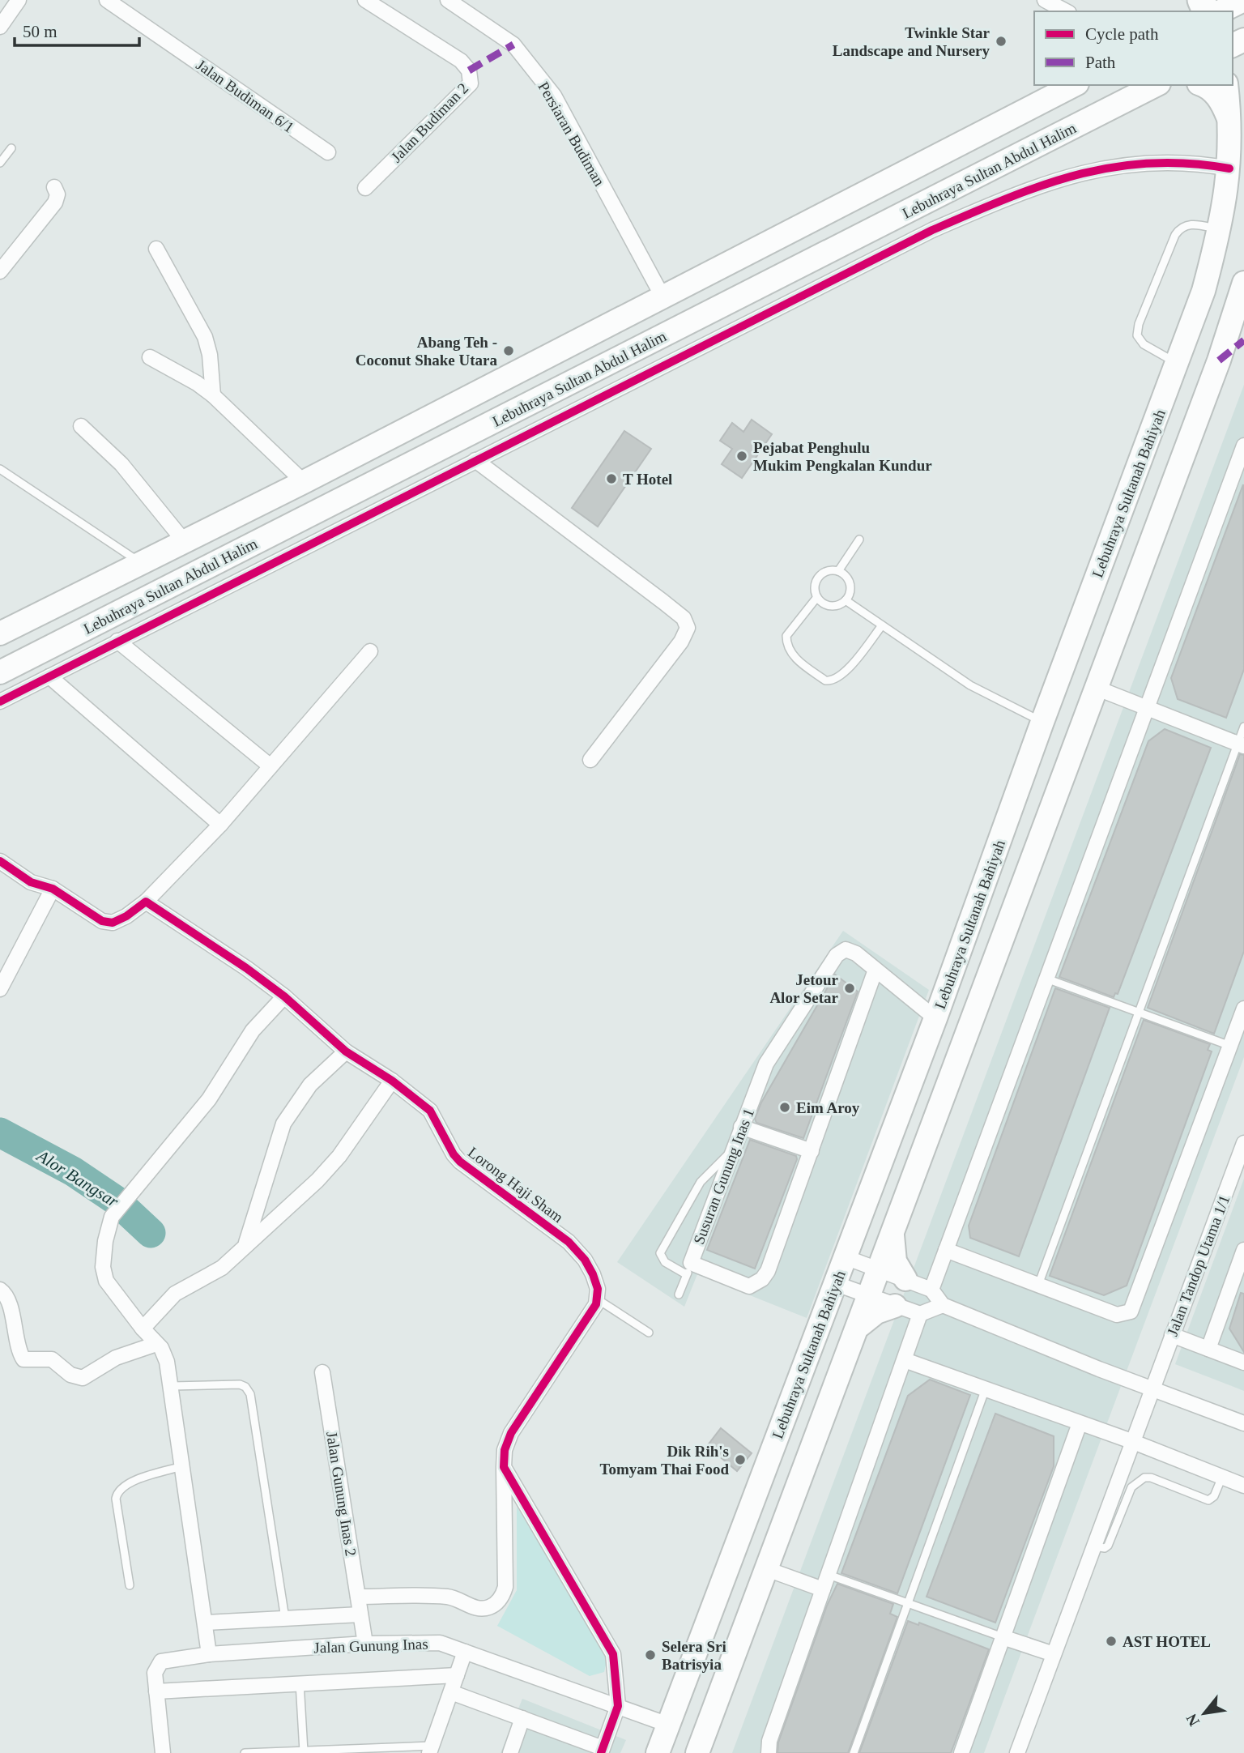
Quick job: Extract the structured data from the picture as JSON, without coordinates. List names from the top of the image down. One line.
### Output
{"streets":{"main road":["Lebuhraya Sultan Abdul Halim","Lebuhraya Sultanah Bahiyah"],"street":["Jalan Budiman 6/1","Jalan Budiman 2","Persiaran Budiman","Susuran Gunung Inas 1","Lorong Haji Sham","Jalan Tandop Utama 1/1","Jalan Gunung Inas 2","Jalan Gunung Inas"]},"crossings":[["Persiaran Budiman","Lebuhraya Sultan Abdul Halim"],["Lebuhraya Sultanah Bahiyah","Jalan Gunung Inas"],["Jalan Gunung Inas 2","Jalan Gunung Inas"]],"water":["Alor Bangsar"],"places":["Twinkle Star Landscape and Nursery","Abang Teh - Coconut Shake Utara","Pejabat Penghulu Mukim Pengkalan Kundur","T Hotel","Jetour Alor Setar","Eim Aroy","Dik Rih's Tomyam Thai Food","AST HOTEL","Selera Sri Batrisyia"],"legend":["Cycle path","Path"],"scale_bar":"50 m","north":"bottom left"}
